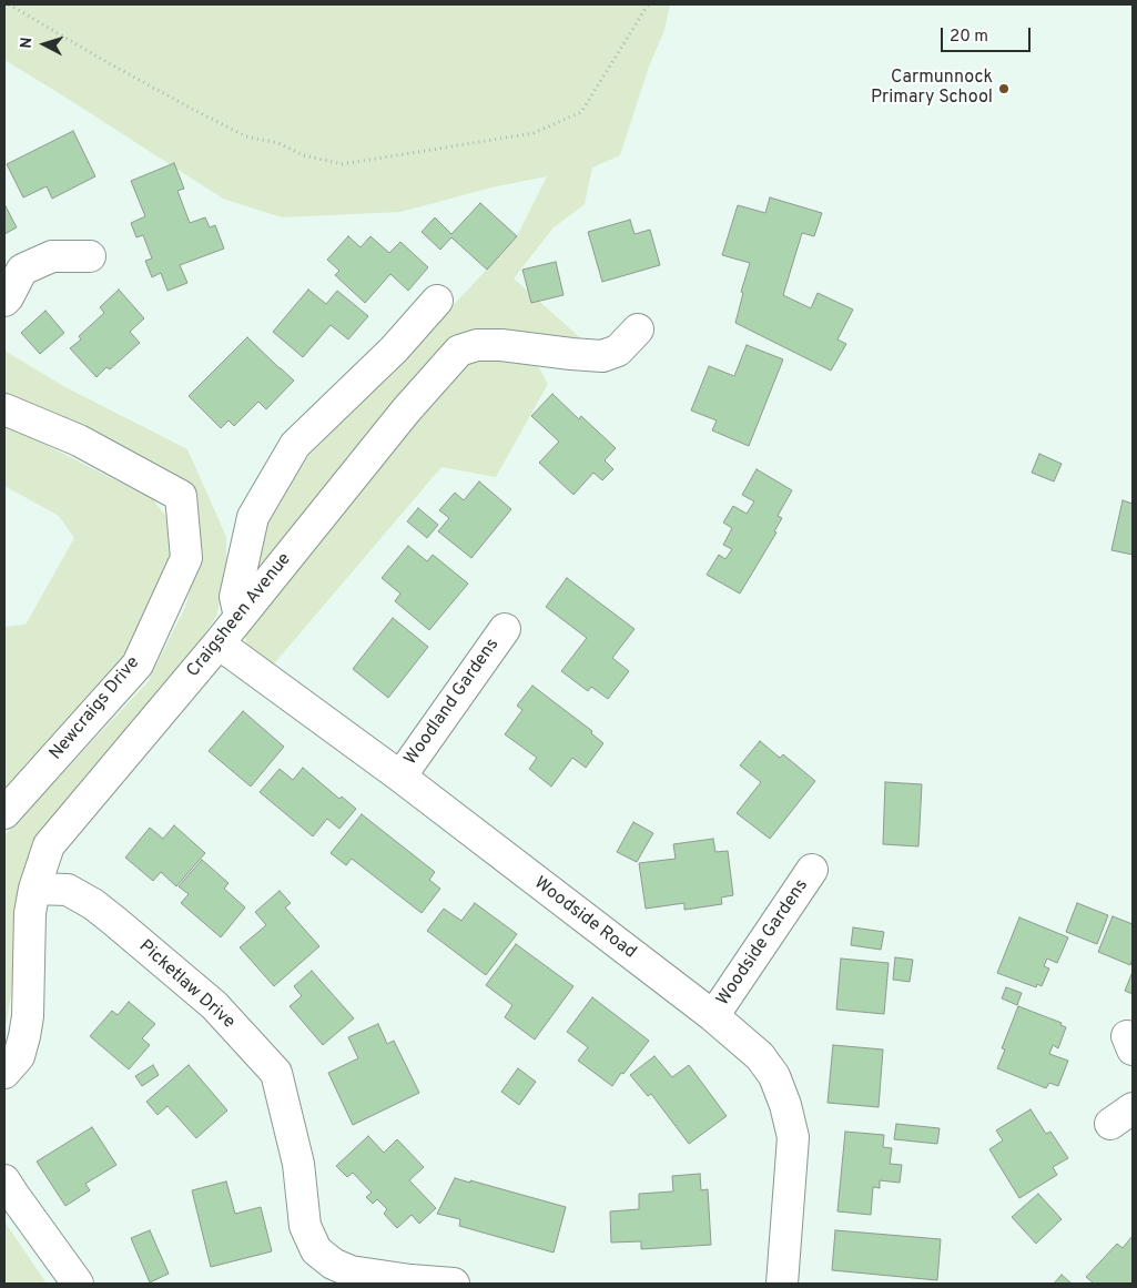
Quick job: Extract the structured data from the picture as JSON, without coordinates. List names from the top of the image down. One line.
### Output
{"streets":{"street":["Craigsheen Avenue","Woodland Gardens","Newcraigs Drive","Woodside Road","Woodside Gardens","Picketlaw Drive"]},"crossings":[["Craigsheen Avenue","Woodside Road"],["Craigsheen Avenue","Picketlaw Drive"],["Woodland Gardens","Woodside Road"],["Woodside Road","Woodside Gardens"]],"places":["Carmunnock Primary School"],"scale_bar":"20 m","north":"left"}
